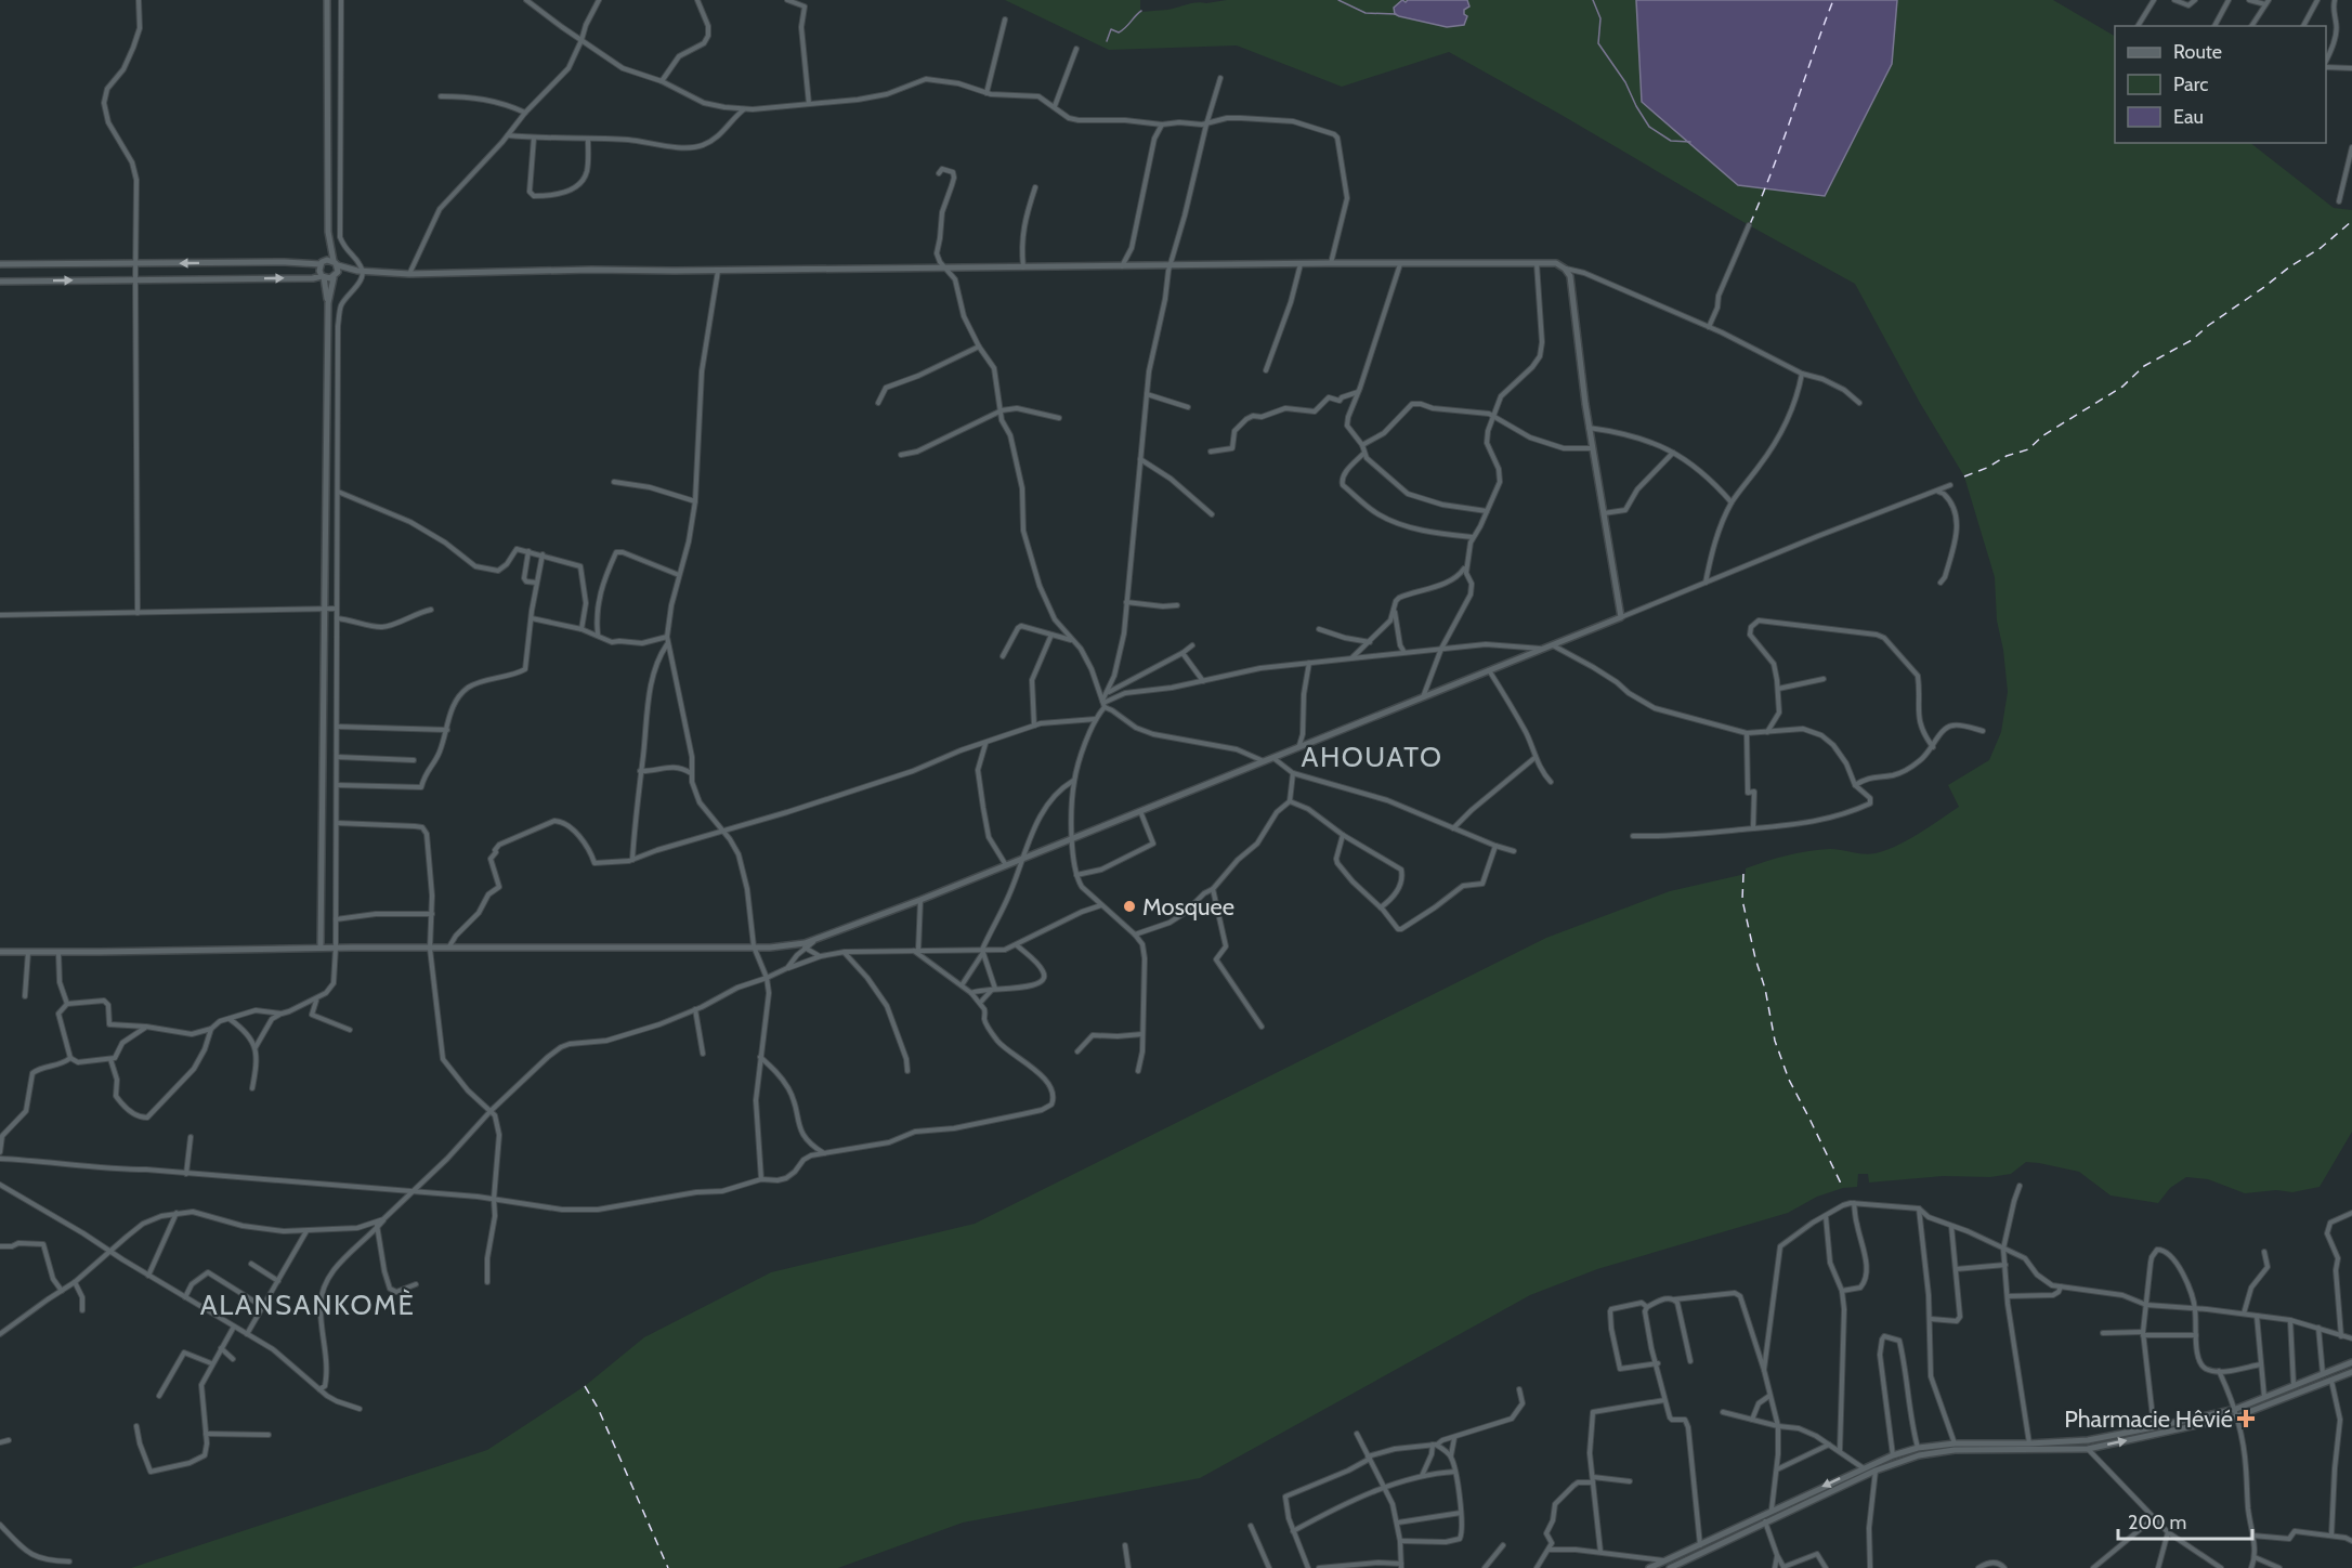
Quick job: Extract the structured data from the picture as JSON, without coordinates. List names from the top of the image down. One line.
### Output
{"districts":["AHOUATO","ALANSANKOMÈ"],"places":{"other":["Mosquee"],"health":["Pharmacie Hêvié"]},"legend":["Route","Parc","Eau"],"scale_bar":"200 m"}
